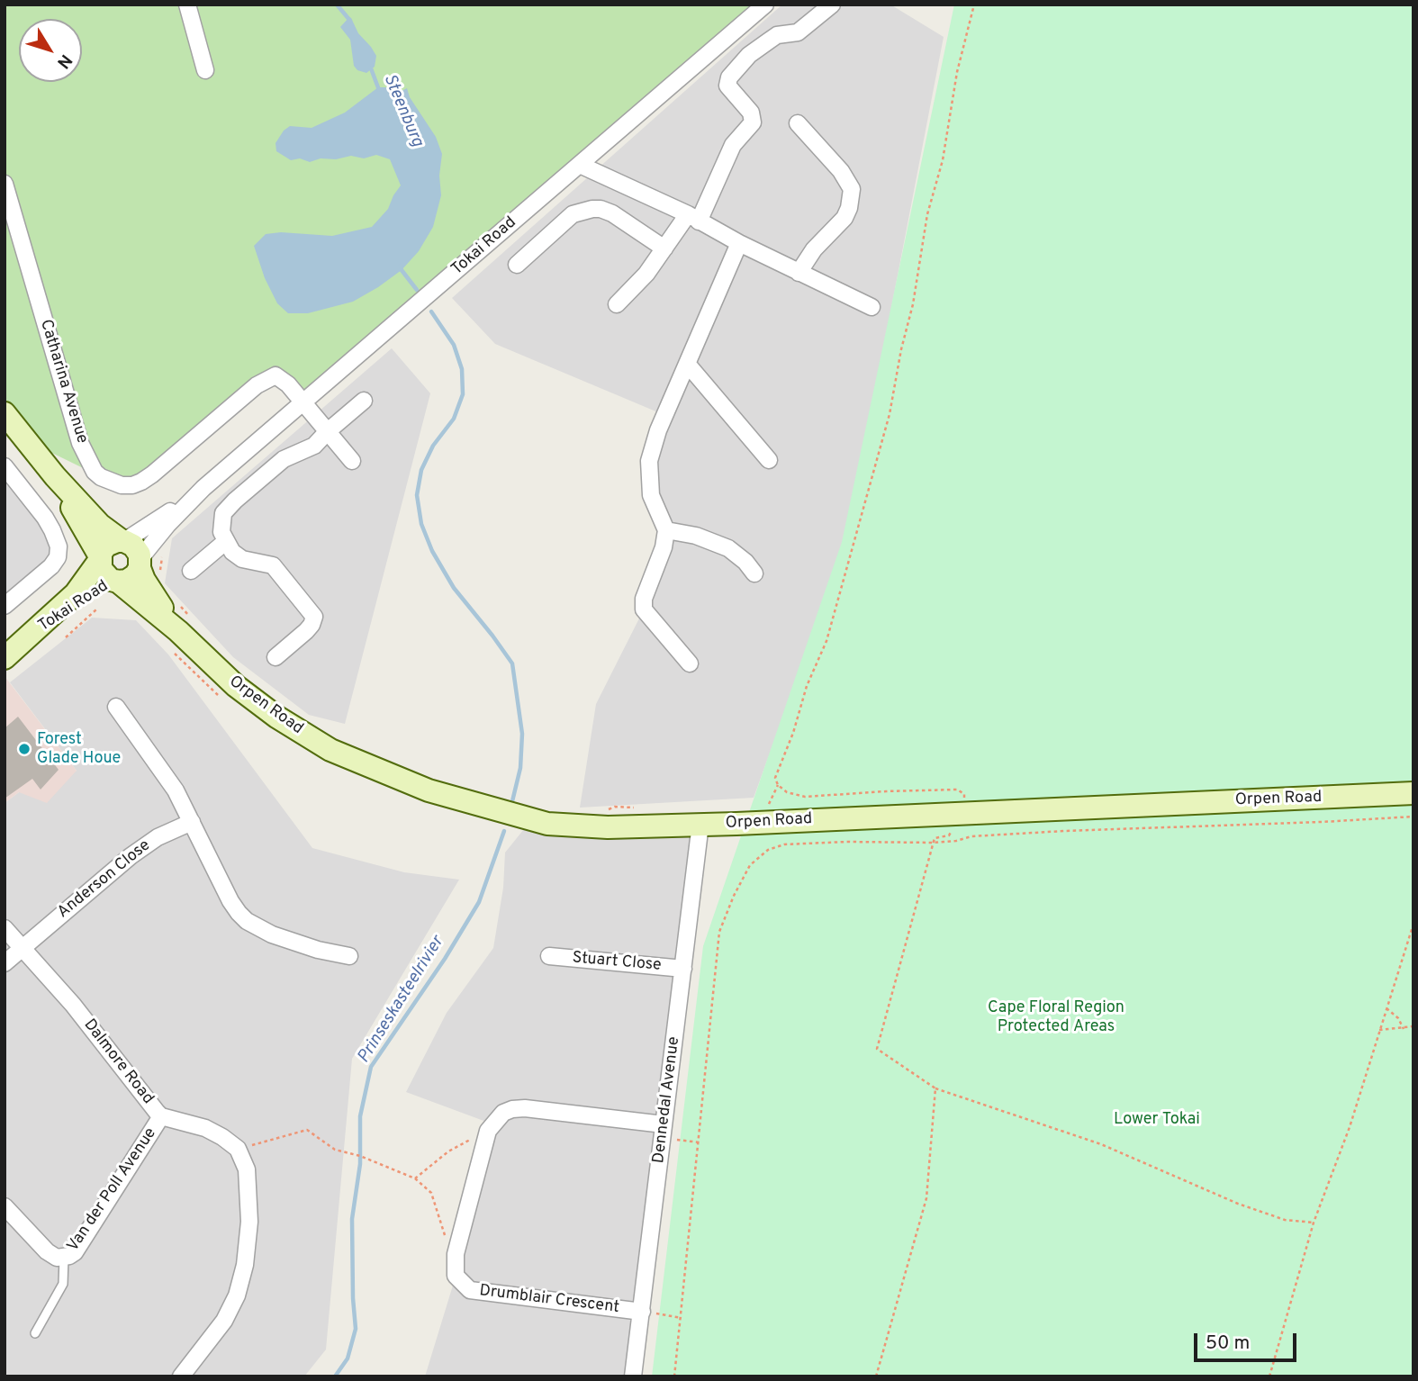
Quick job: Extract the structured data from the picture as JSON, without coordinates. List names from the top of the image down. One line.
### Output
{"streets":{"main road":["Tokai Road","Orpen Road"],"street":["Catharina Avenue","Anderson Close","Stuart Close","Dalmore Road","Dennedal Avenue","Van der Poll Avenue","Drumblair Crescent"]},"crossings":[["Tokai Road","Catharina Avenue"],["Tokai Road","Orpen Road"],["Orpen Road","Dennedal Avenue"],["Anderson Close","Dalmore Road"],["Stuart Close","Dennedal Avenue"],["Dalmore Road","Van der Poll Avenue"],["Dennedal Avenue","Drumblair Crescent"]],"water":["Steenburg","Prinseskasteelrivier"],"parks":["Cape Floral Region Protected Areas","Lower Tokai"],"places":["Forest Glade Houe"],"scale_bar":"50 m","north":"bottom right"}
